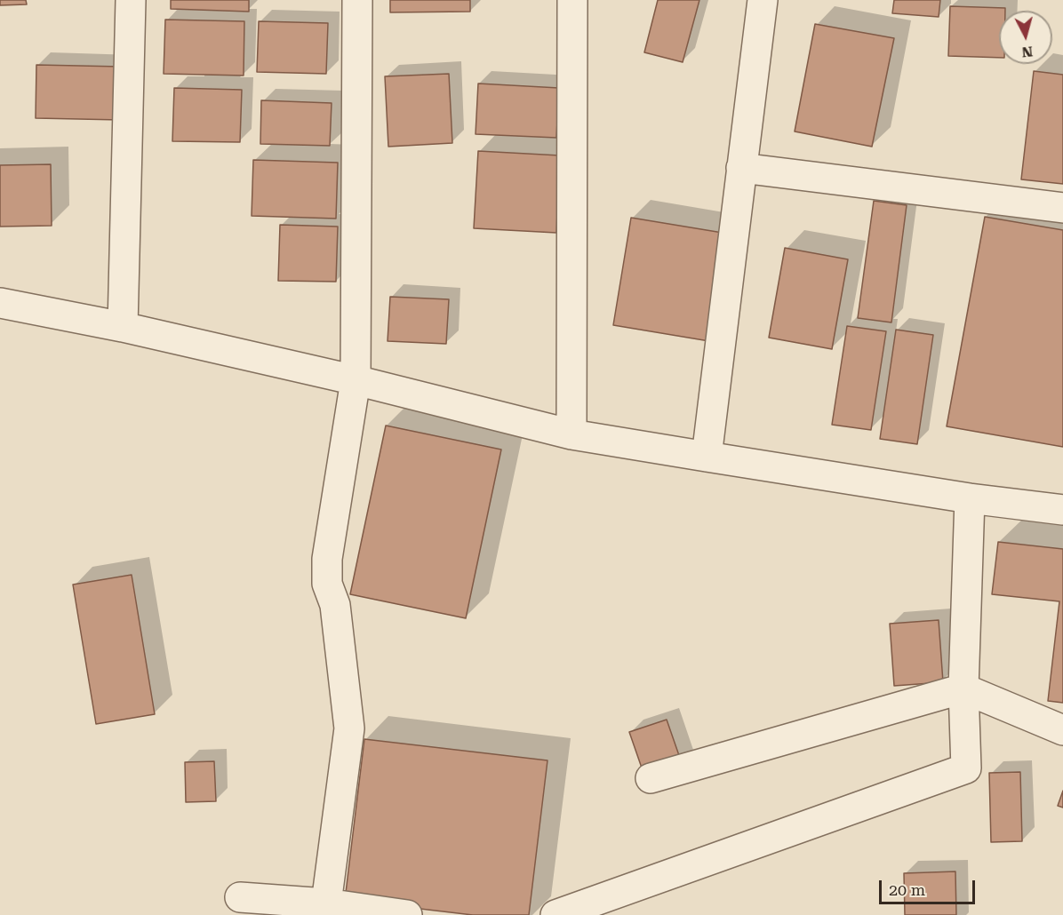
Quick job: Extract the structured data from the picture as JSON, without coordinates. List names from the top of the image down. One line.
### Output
{"scale_bar":"20 m","north":"bottom"}
